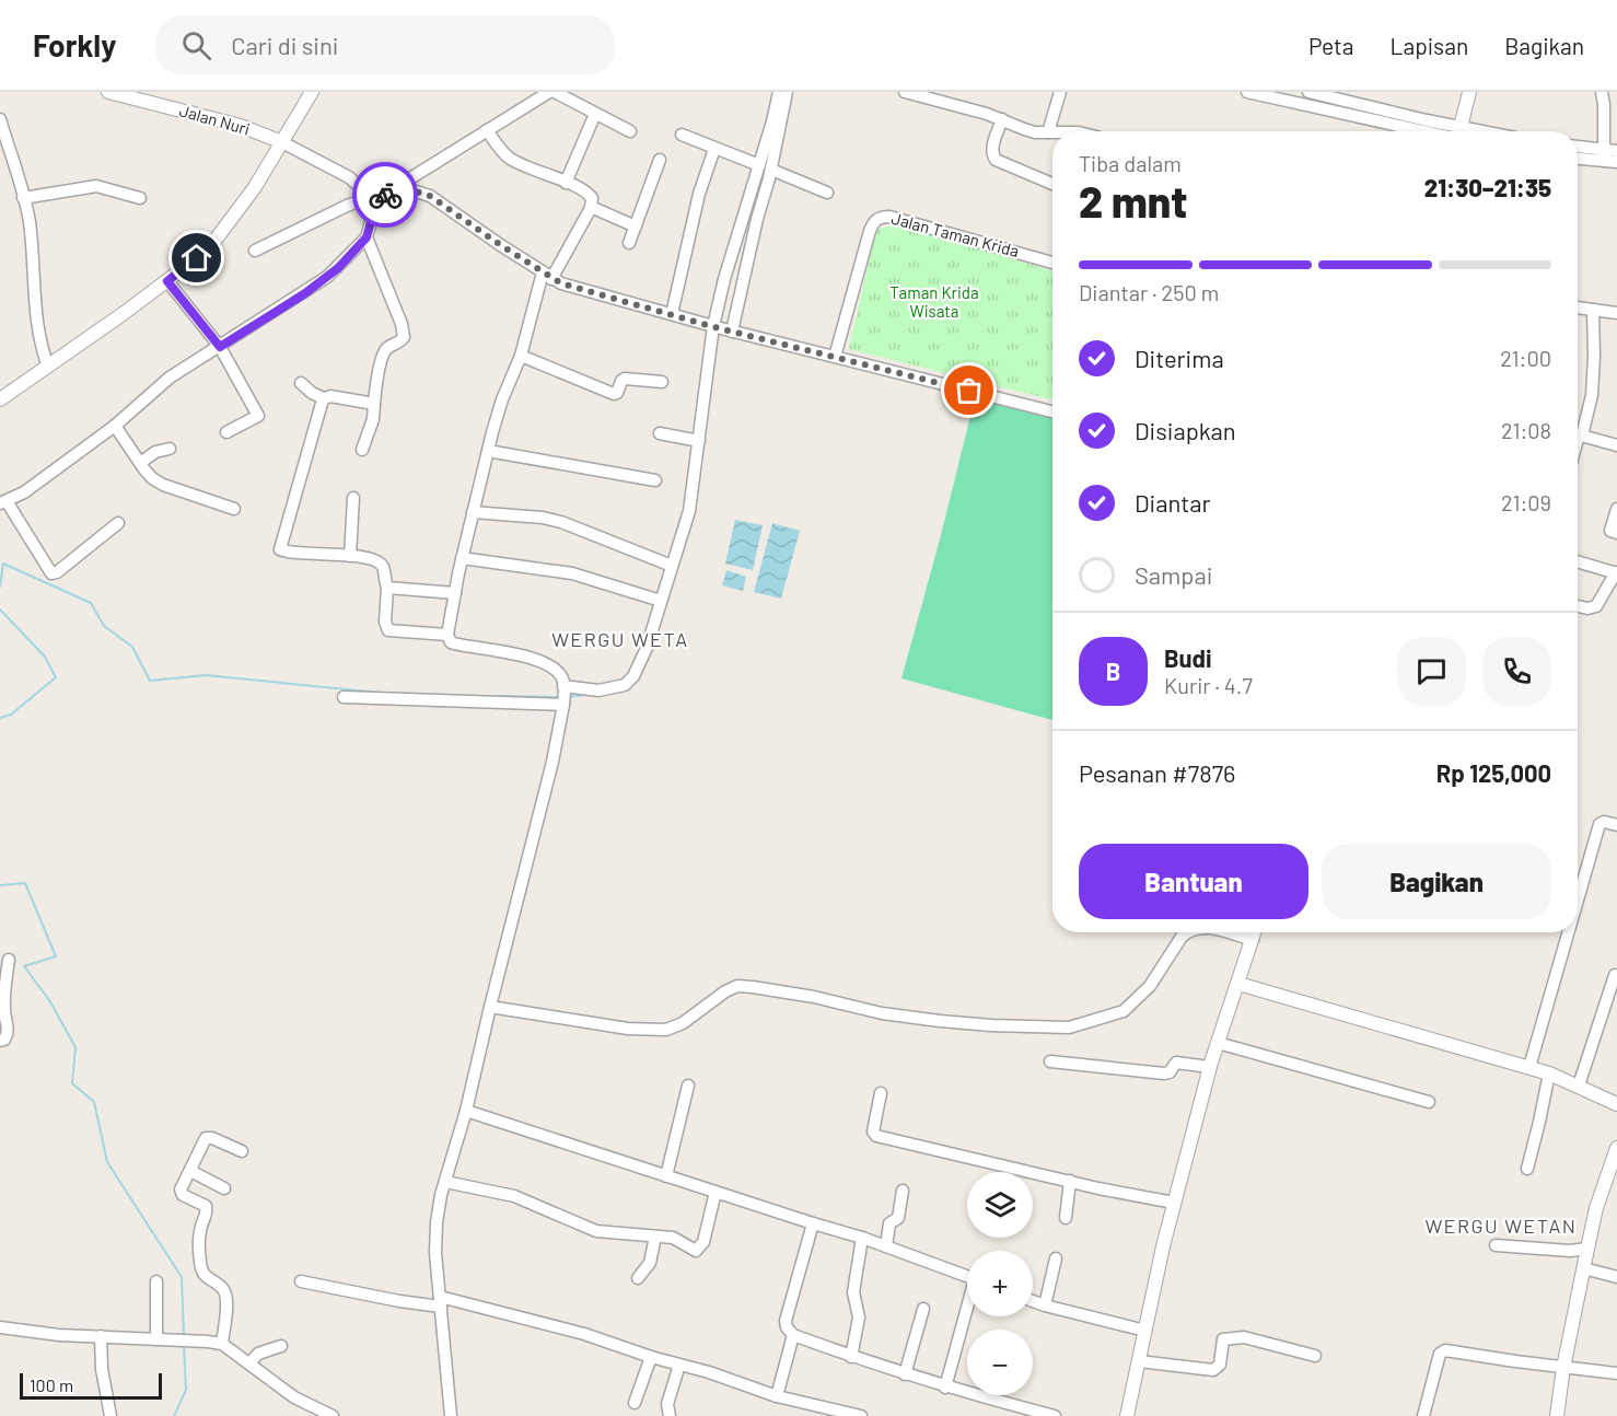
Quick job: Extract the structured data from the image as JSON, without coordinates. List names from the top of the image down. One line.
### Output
{"streets":{"street":["Jalan Nuri","Jalan Taman Krida"]},"districts":["WERGU WETA","WERGU WETAN"],"parks":["Taman Krida Wisata"],"scale_bar":"100 m","page":{"header":"Forkly","search":"Cari di sini","nav":["Peta","Lapisan","Bagikan"],"heading":["2 mnt","Tiba dalam","21:30–21:35"],"panel":["Budi","Kurir · 4.7","Pesanan #7876","Rp 125,000"],"bar":"Diantar · 250 m","list":[["Diterima","21:00"],["Disiapkan","21:08"],["Diantar","21:09"],"Sampai"],"round":"B","buttons":["Bantuan","Bagikan"],"map_buttons":["+","−"],"scale":"100 m"}}
